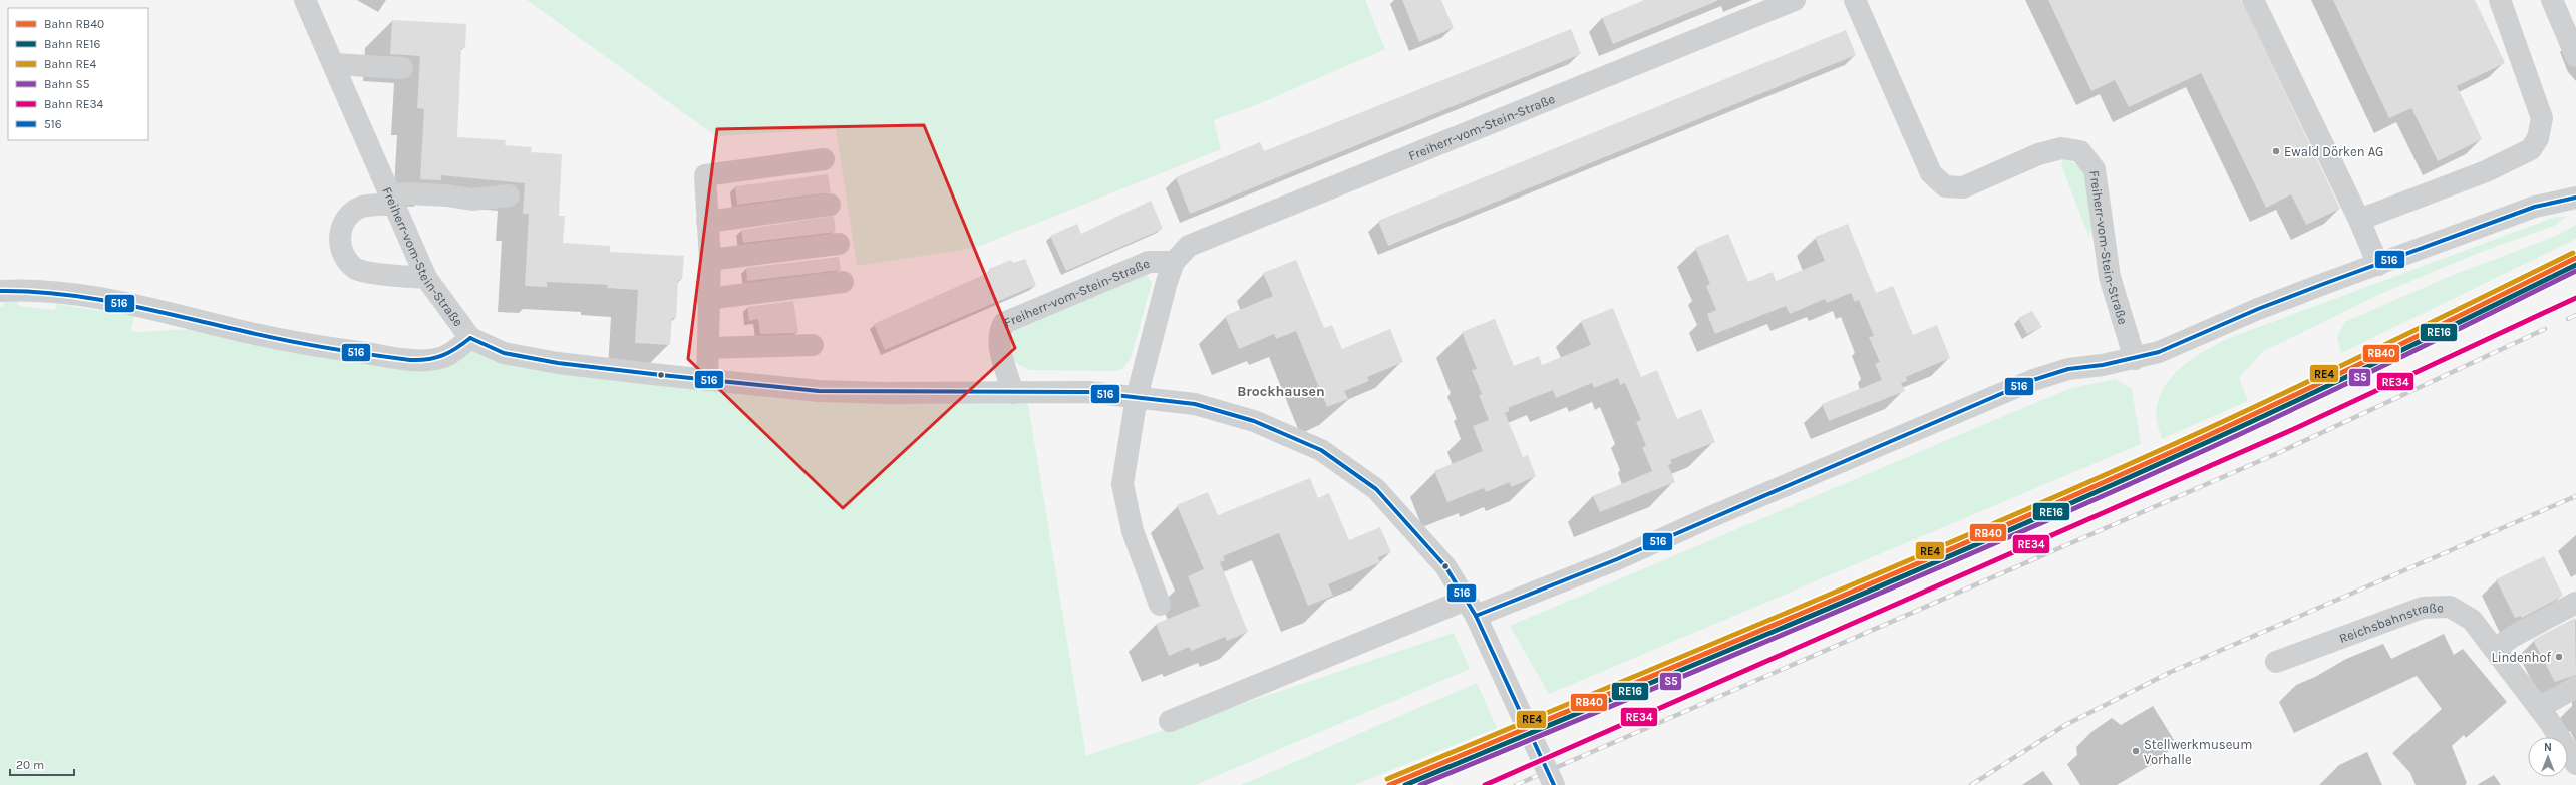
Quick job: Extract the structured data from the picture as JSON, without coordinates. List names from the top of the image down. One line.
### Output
{"streets":{"street":["Freiherr-vom-Stein-Straße","Reichsbahnstraße"]},"districts":["Brockhausen"],"places":["Ewald Dörken AG","Lindenhof","Stellwerkmuseum Vorhalle"],"lines":["transit line 516","rail line RE4","rail line RB40","rail line RE16","rail line S5","rail line RE34"],"legend":["Bahn RB40","Bahn RE16","Bahn RE4","Bahn S5","Bahn RE34","516"],"scale_bar":"20 m","north":"top"}
